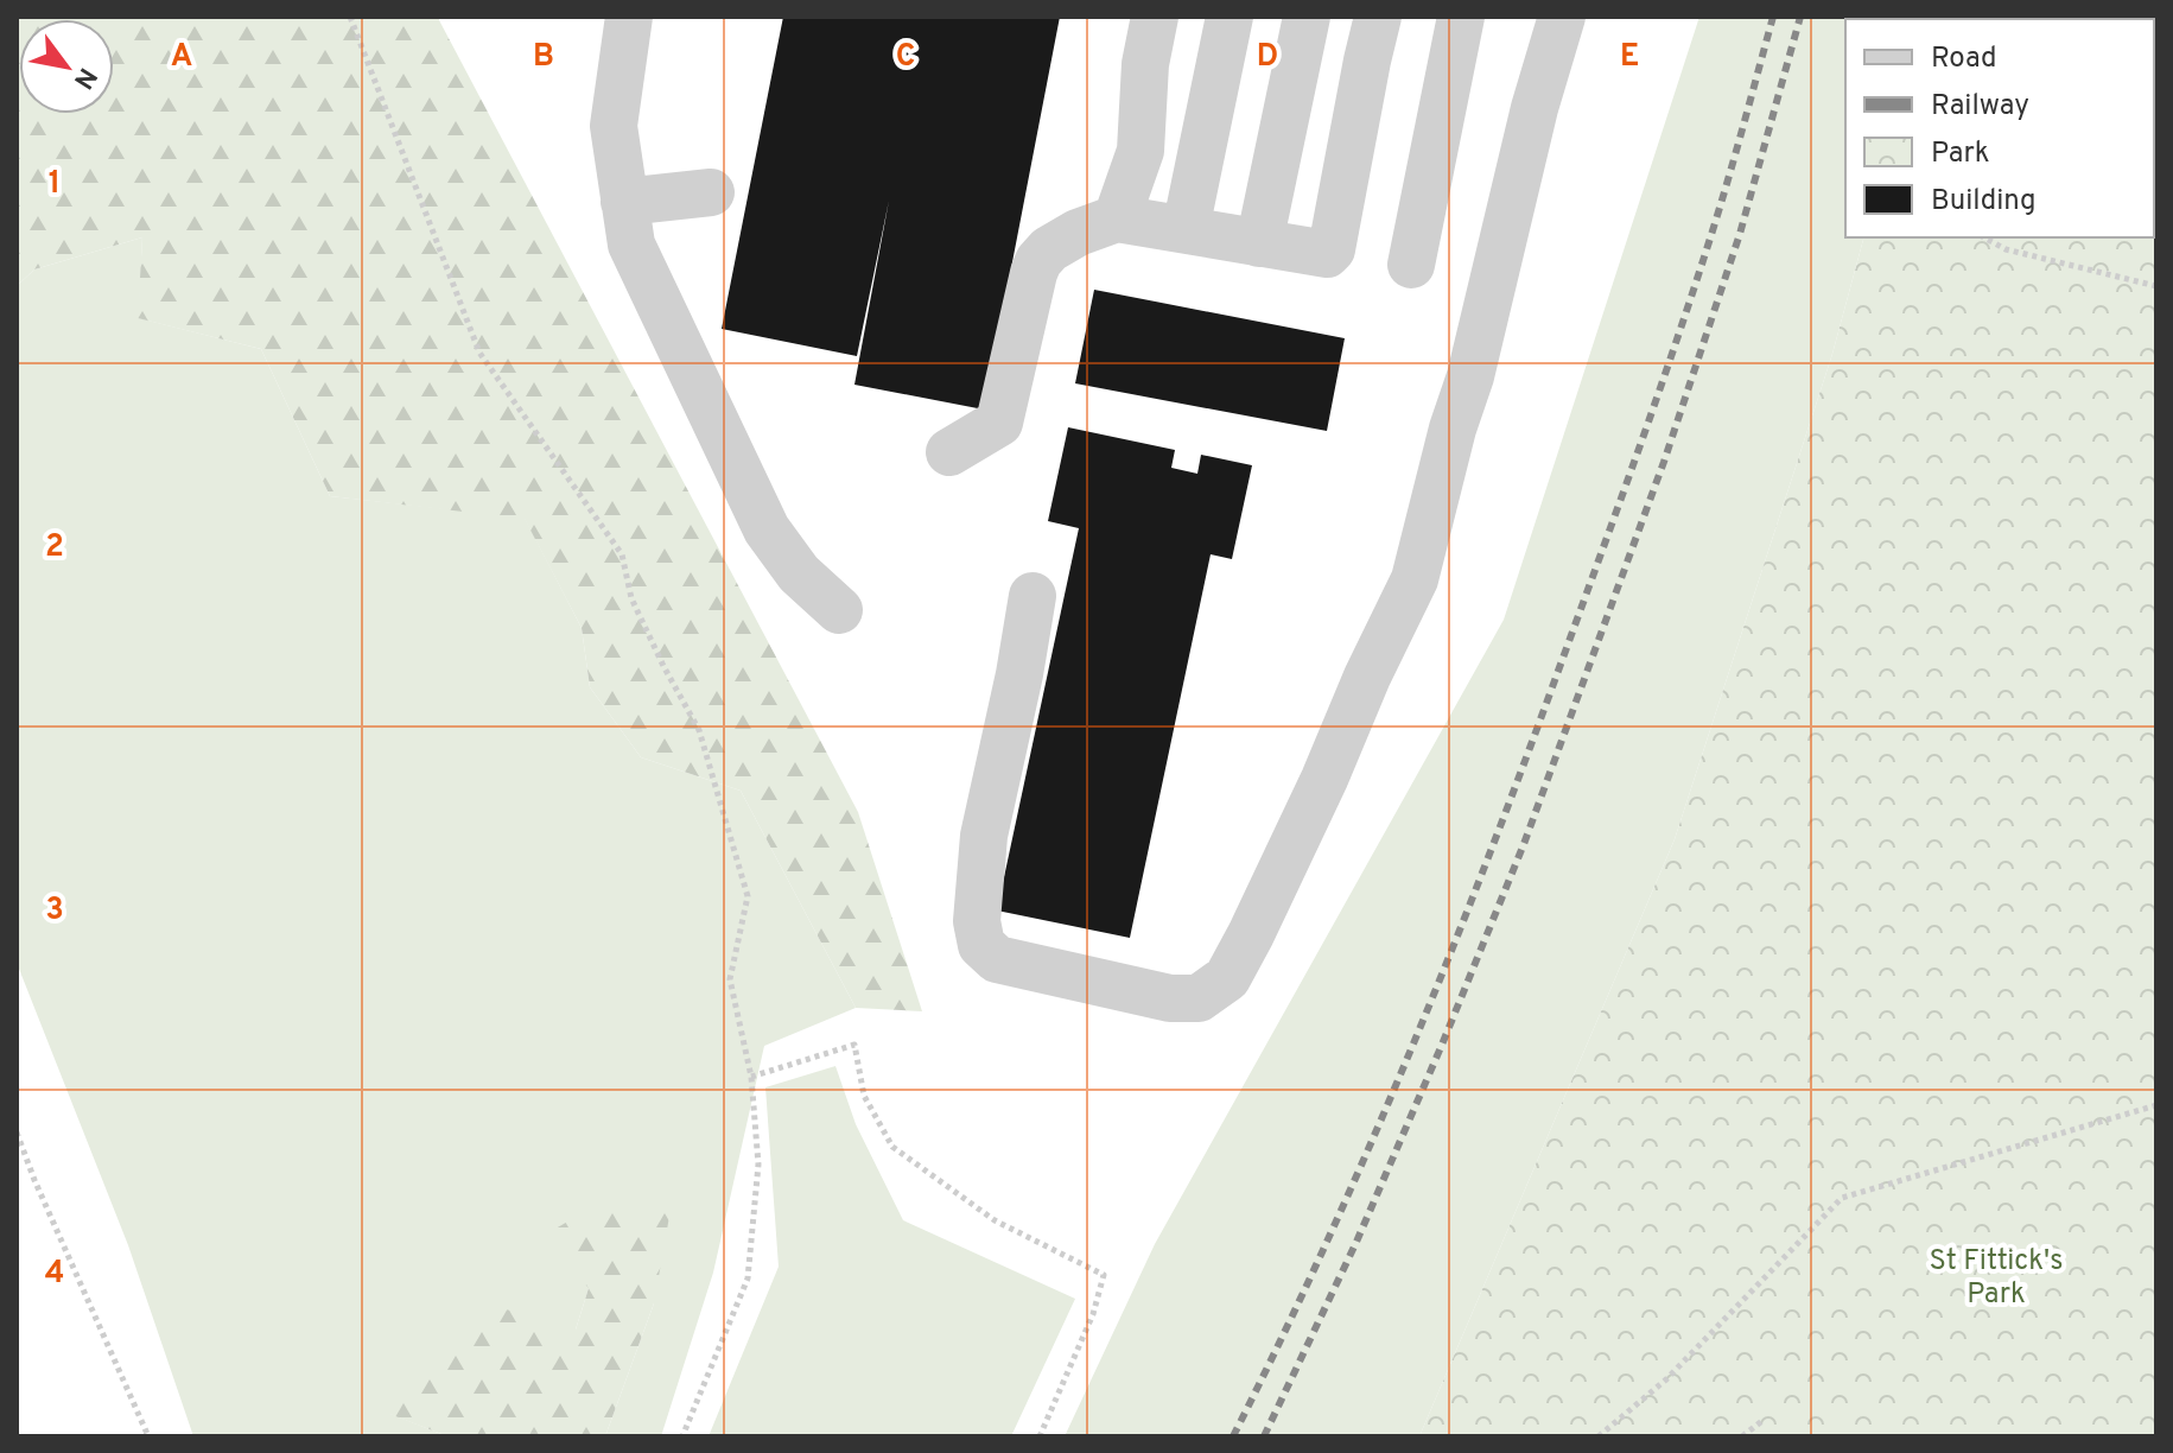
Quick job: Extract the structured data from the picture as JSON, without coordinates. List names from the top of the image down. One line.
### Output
{"parks":["St Fittick's Park"],"legend":["Road","Railway","Park","Building"],"north":"bottom right","grid":{"columns":["A","B","C","D","E"],"rows":["1","2","3","4"]}}
